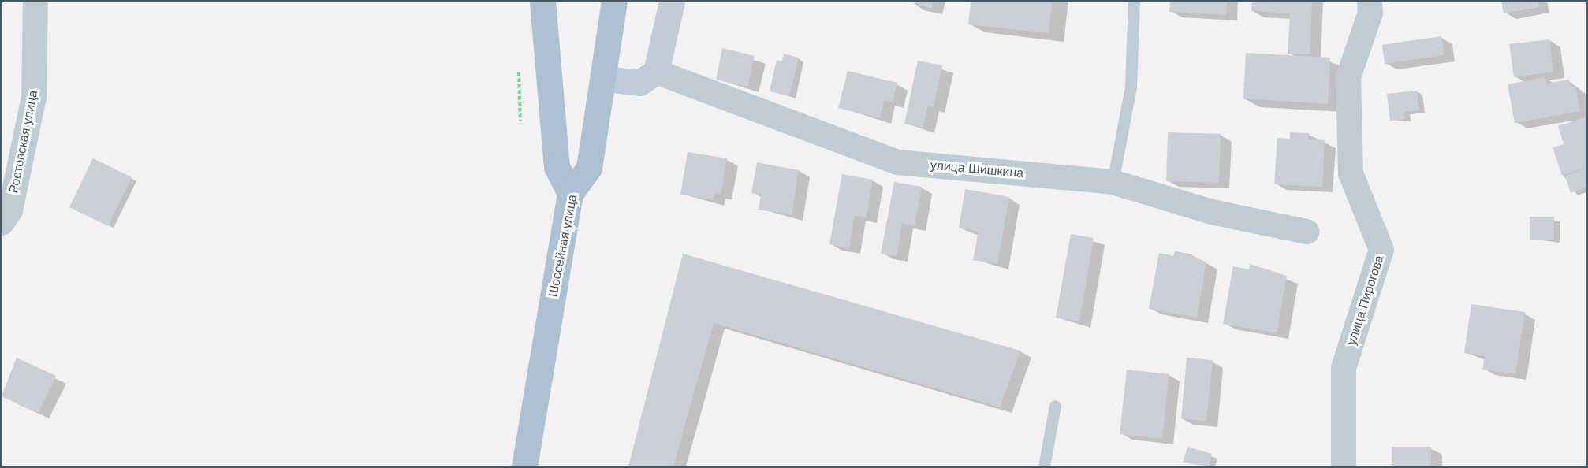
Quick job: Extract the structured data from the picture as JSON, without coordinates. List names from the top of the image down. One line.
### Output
{"streets":{"main road":["Шоссейная улица"],"street":["Ростовская улица","улица Шишкина","улица Пирогова"]}}
